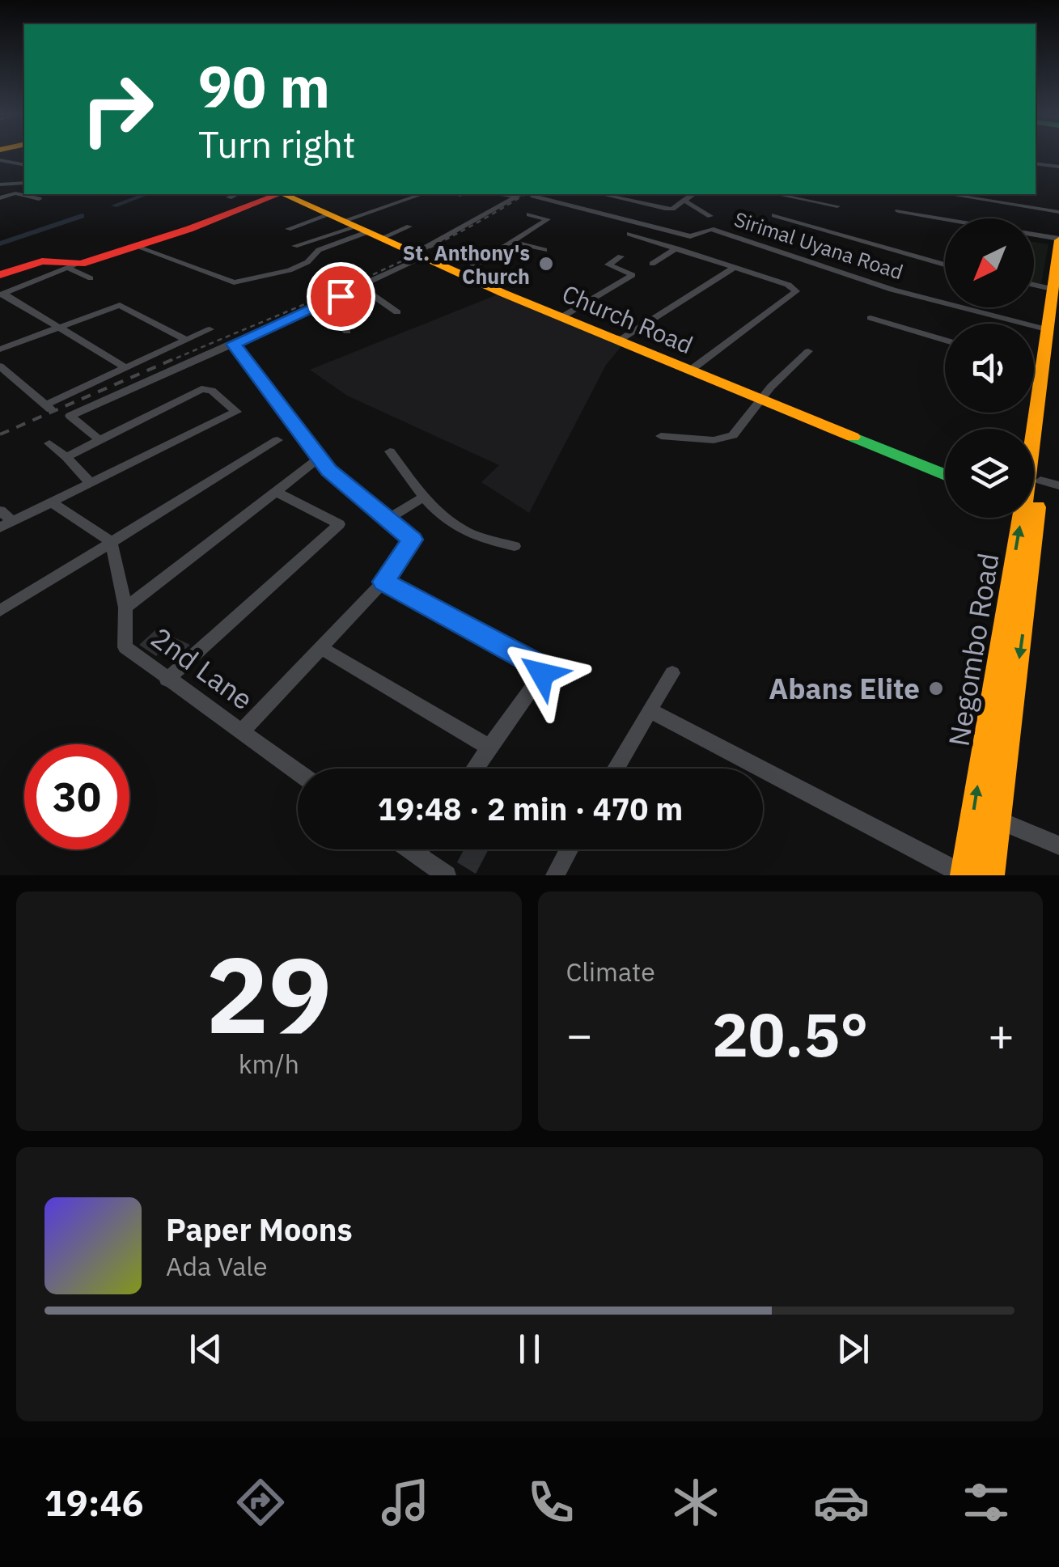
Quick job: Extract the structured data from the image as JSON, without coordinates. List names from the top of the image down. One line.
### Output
{"streets":{"main road":["Church Road","Negombo Road"],"street":["Sirimal Uyana Road","2nd Lane"]},"crossings":[["Sirimal Uyana Road","Negombo Road"]],"places":["St. Anthony's Church","Abans Elite"],"north":"bottom left","page":{"turn":["90 m","Turn right"],"limit":"30","trip":"19:48 · 2 min · 470 m","tile":[["29","km/h"],"Climate"],"heat":["−","20.5°","+"],"song":["Paper Moons","Ada Vale"],"tabs":"19:46"}}
